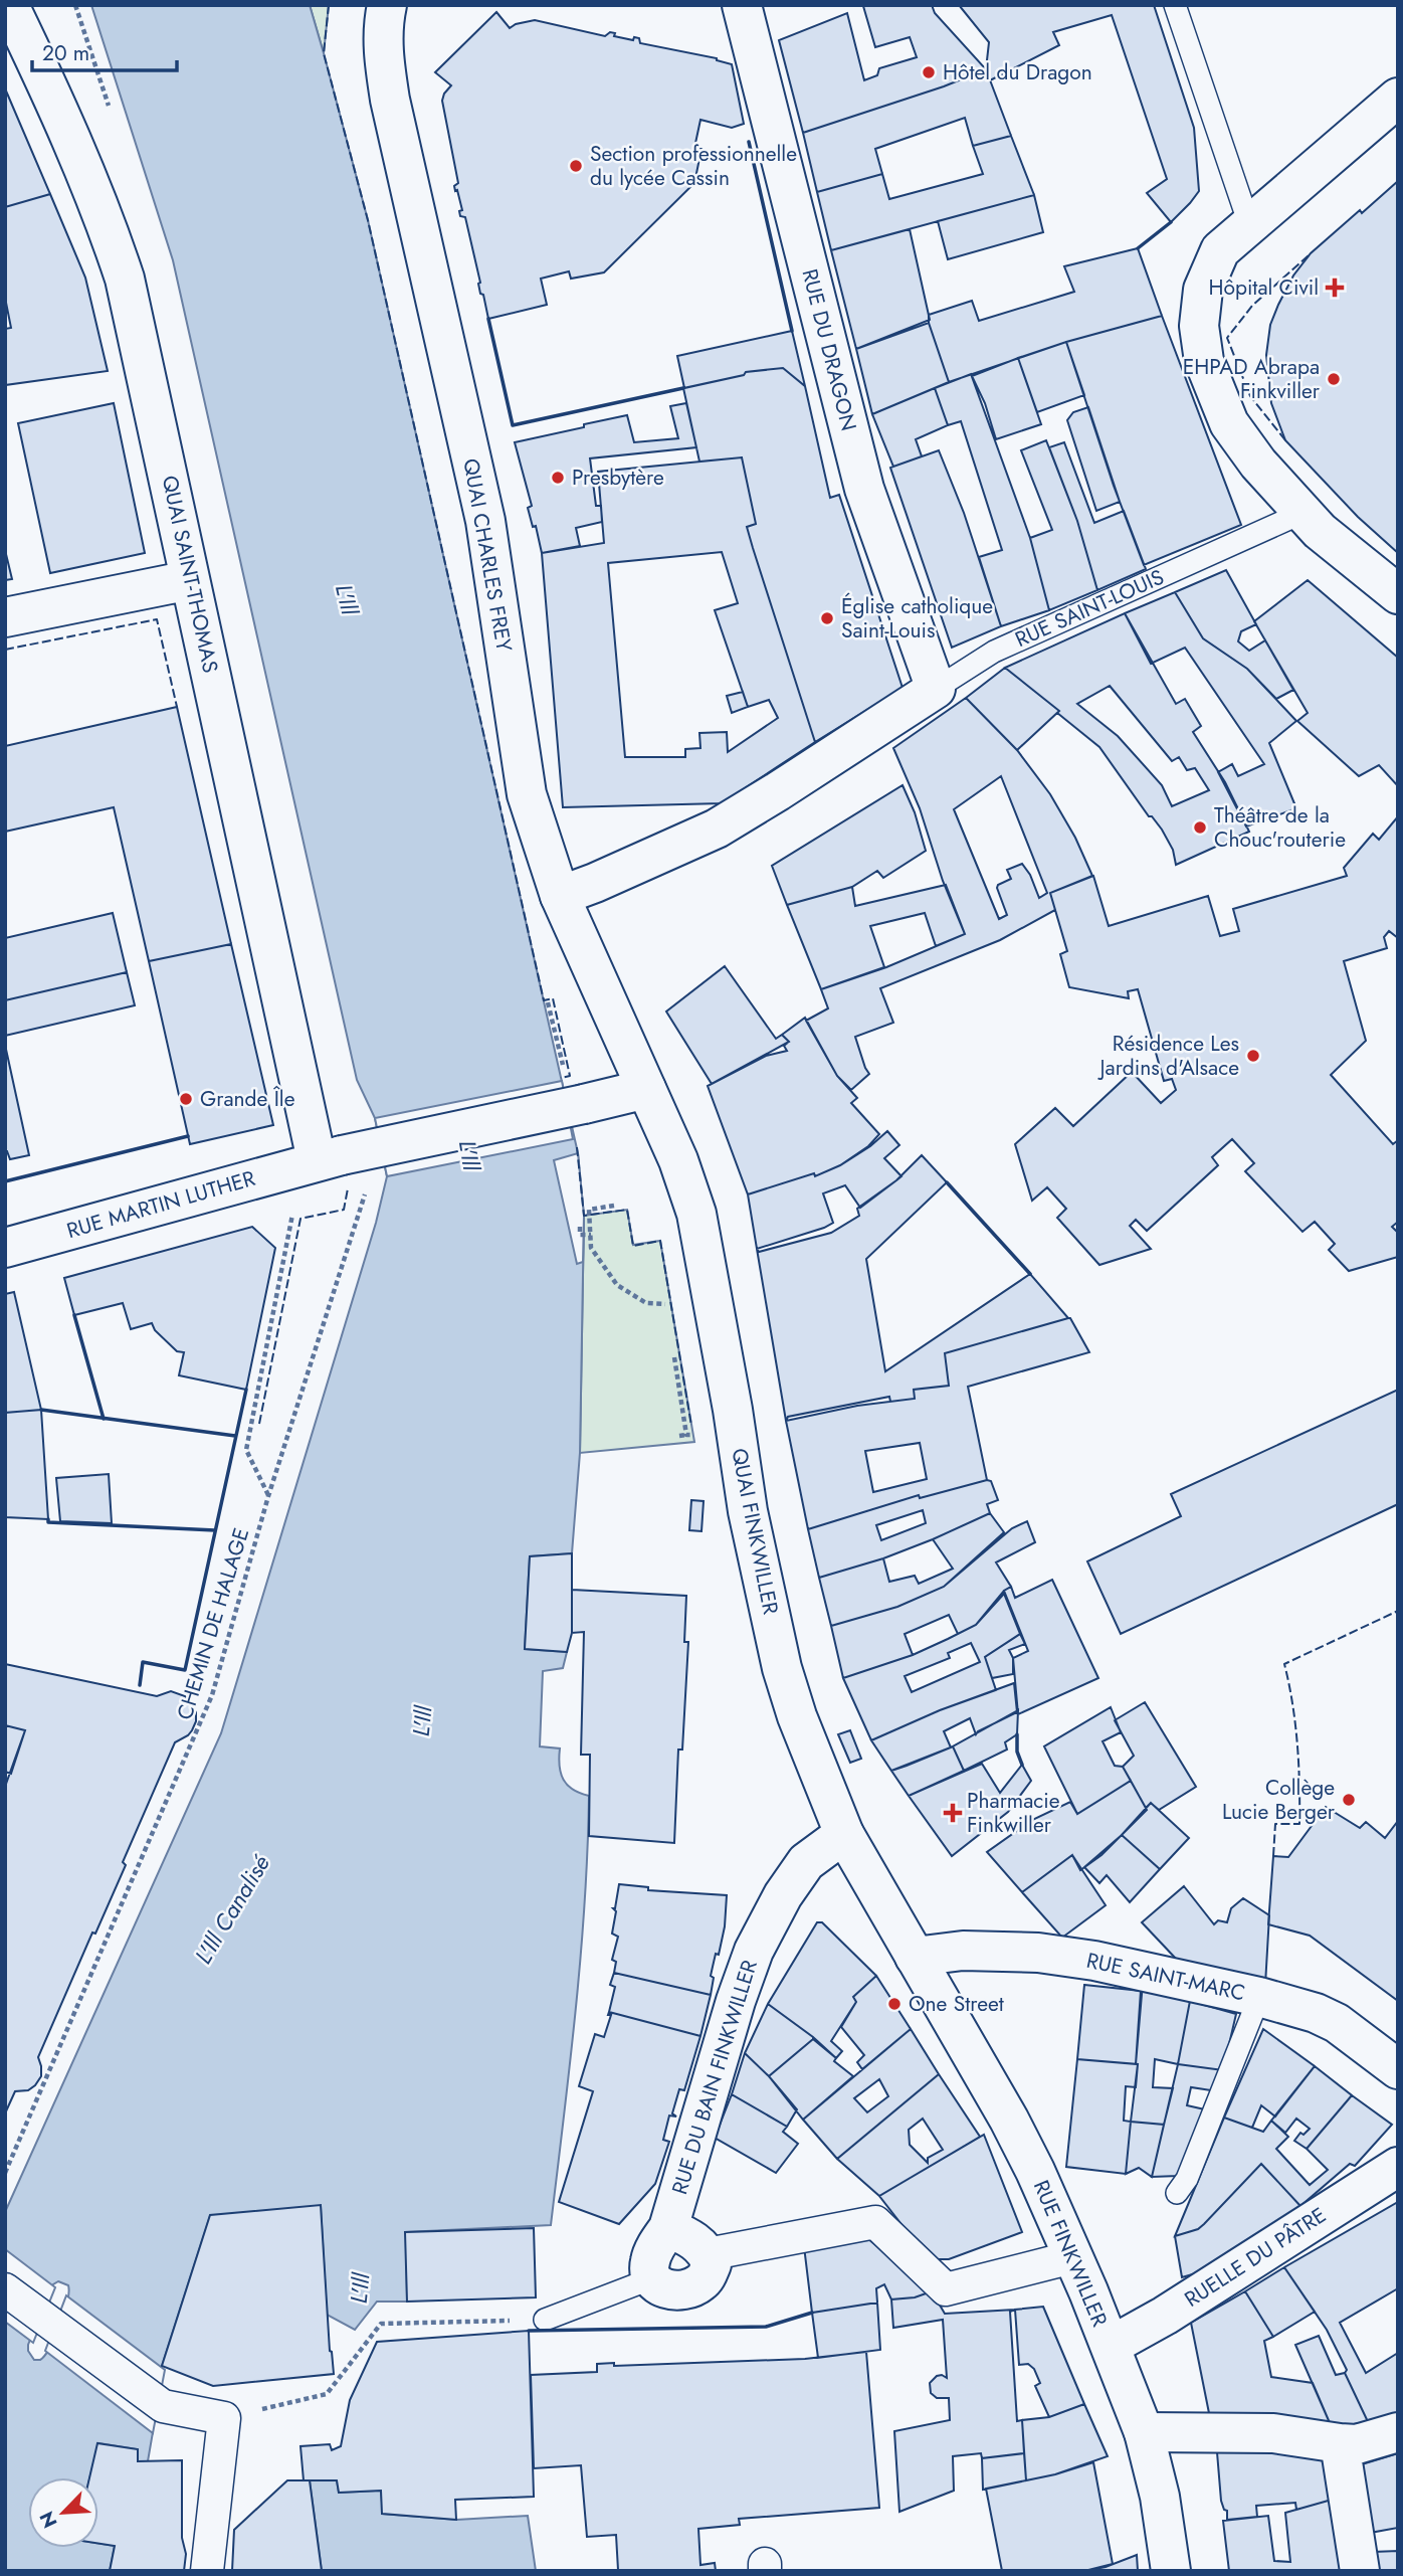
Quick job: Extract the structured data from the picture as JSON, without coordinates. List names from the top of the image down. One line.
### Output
{"streets":{"street":["RUE DU DRAGON","QUAI CHARLES FREY","QUAI SAINT-THOMAS","RUE SAINT-LOUIS","RUE MARTIN LUTHER","QUAI FINKWILLER","RUE SAINT-MARC","RUE DU BAIN FINKWILLER","RUE FINKWILLER","RUELLE DU PÂTRE"],"path":["CHEMIN DE HALAGE"]},"crossings":[["RUE DU DRAGON","RUE SAINT-LOUIS"],["QUAI CHARLES FREY","RUE SAINT-LOUIS"],["QUAI CHARLES FREY","RUE MARTIN LUTHER"],["QUAI CHARLES FREY","QUAI FINKWILLER"],["QUAI SAINT-THOMAS","RUE MARTIN LUTHER"],["RUE MARTIN LUTHER","QUAI FINKWILLER"],["QUAI FINKWILLER","RUE SAINT-MARC"],["QUAI FINKWILLER","RUE DU BAIN FINKWILLER"],["QUAI FINKWILLER","RUE FINKWILLER"],["RUE SAINT-MARC","RUE FINKWILLER"],["RUE FINKWILLER","RUELLE DU PÂTRE"]],"water":["L'Ill","L'Ill Canalisé"],"places":{"other":["Hôtel du Dragon","Section professionnelle du lycée Cassin","EHPAD Abrapa Finkviller","Presbytère","Église catholique Saint-Louis","Théâtre de la Chouc'routerie","Résidence Les Jardins d'Alsace","Grande Île","Collège Lucie Berger","One Street"],"health":["Hôpital Civil","Pharmacie Finkwiller"]},"scale_bar":"20 m","north":"bottom left"}
